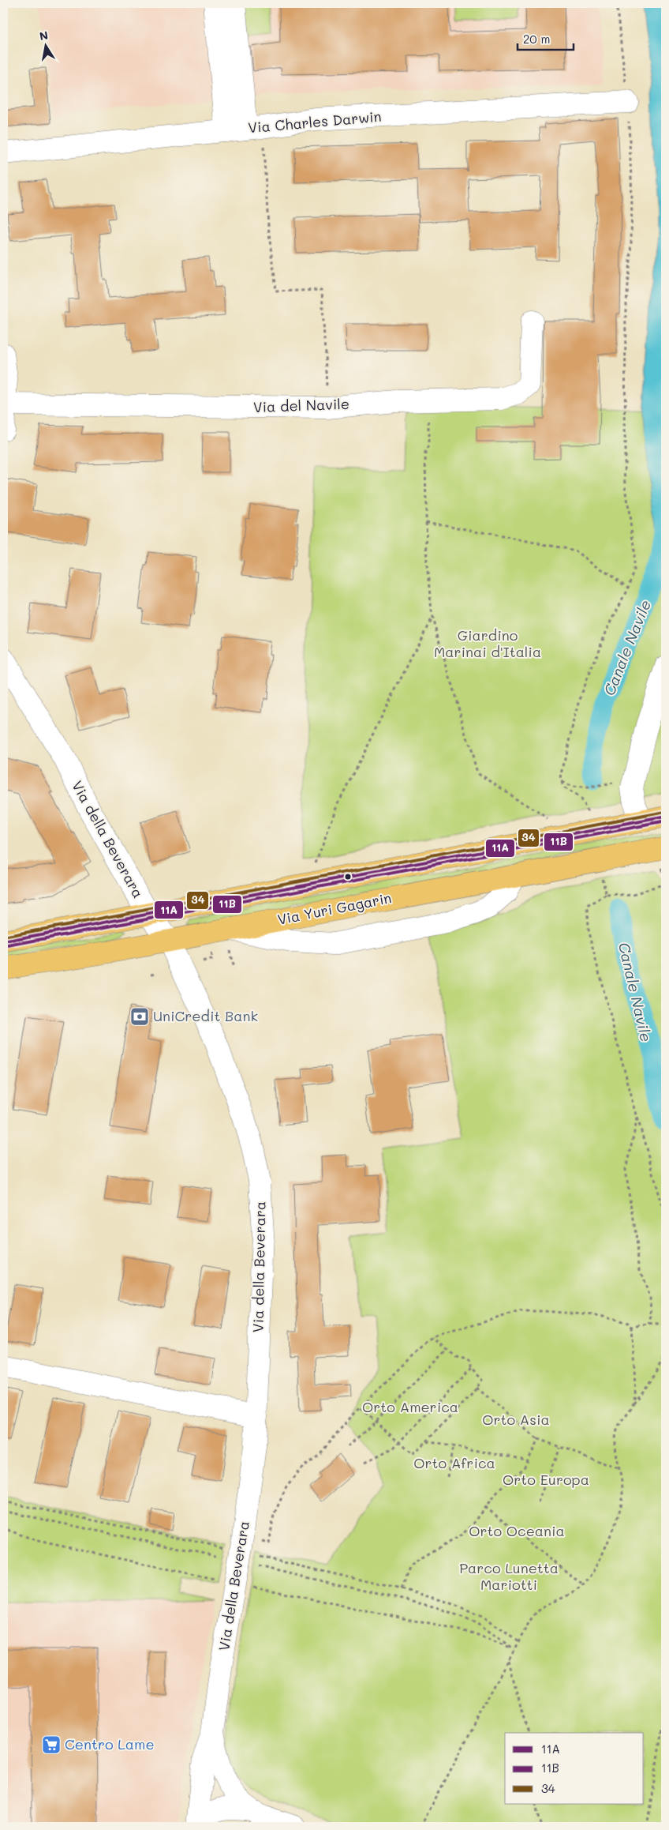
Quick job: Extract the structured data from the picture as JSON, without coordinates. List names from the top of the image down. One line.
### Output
{"streets":{"main road":["Via Yuri Gagarin"],"street":["Via Charles Darwin","Via del Navile","Via della Beverara"]},"crossings":[["Via della Beverara","Via Yuri Gagarin"]],"water":["Canale Navile"],"parks":["Giardino Marinai d'Italia","Orto America","Orto Asia","Orto Africa","Orto Europa","Orto Oceania","Parco Lunetta Mariotti"],"places":{"bank":["UniCredit Bank"],"supermarket":["Centro Lame"]},"lines":["transit line 34","transit line 11A","transit line 11B"],"legend":["11A","11B","34"],"scale_bar":"20 m","north":"top"}
